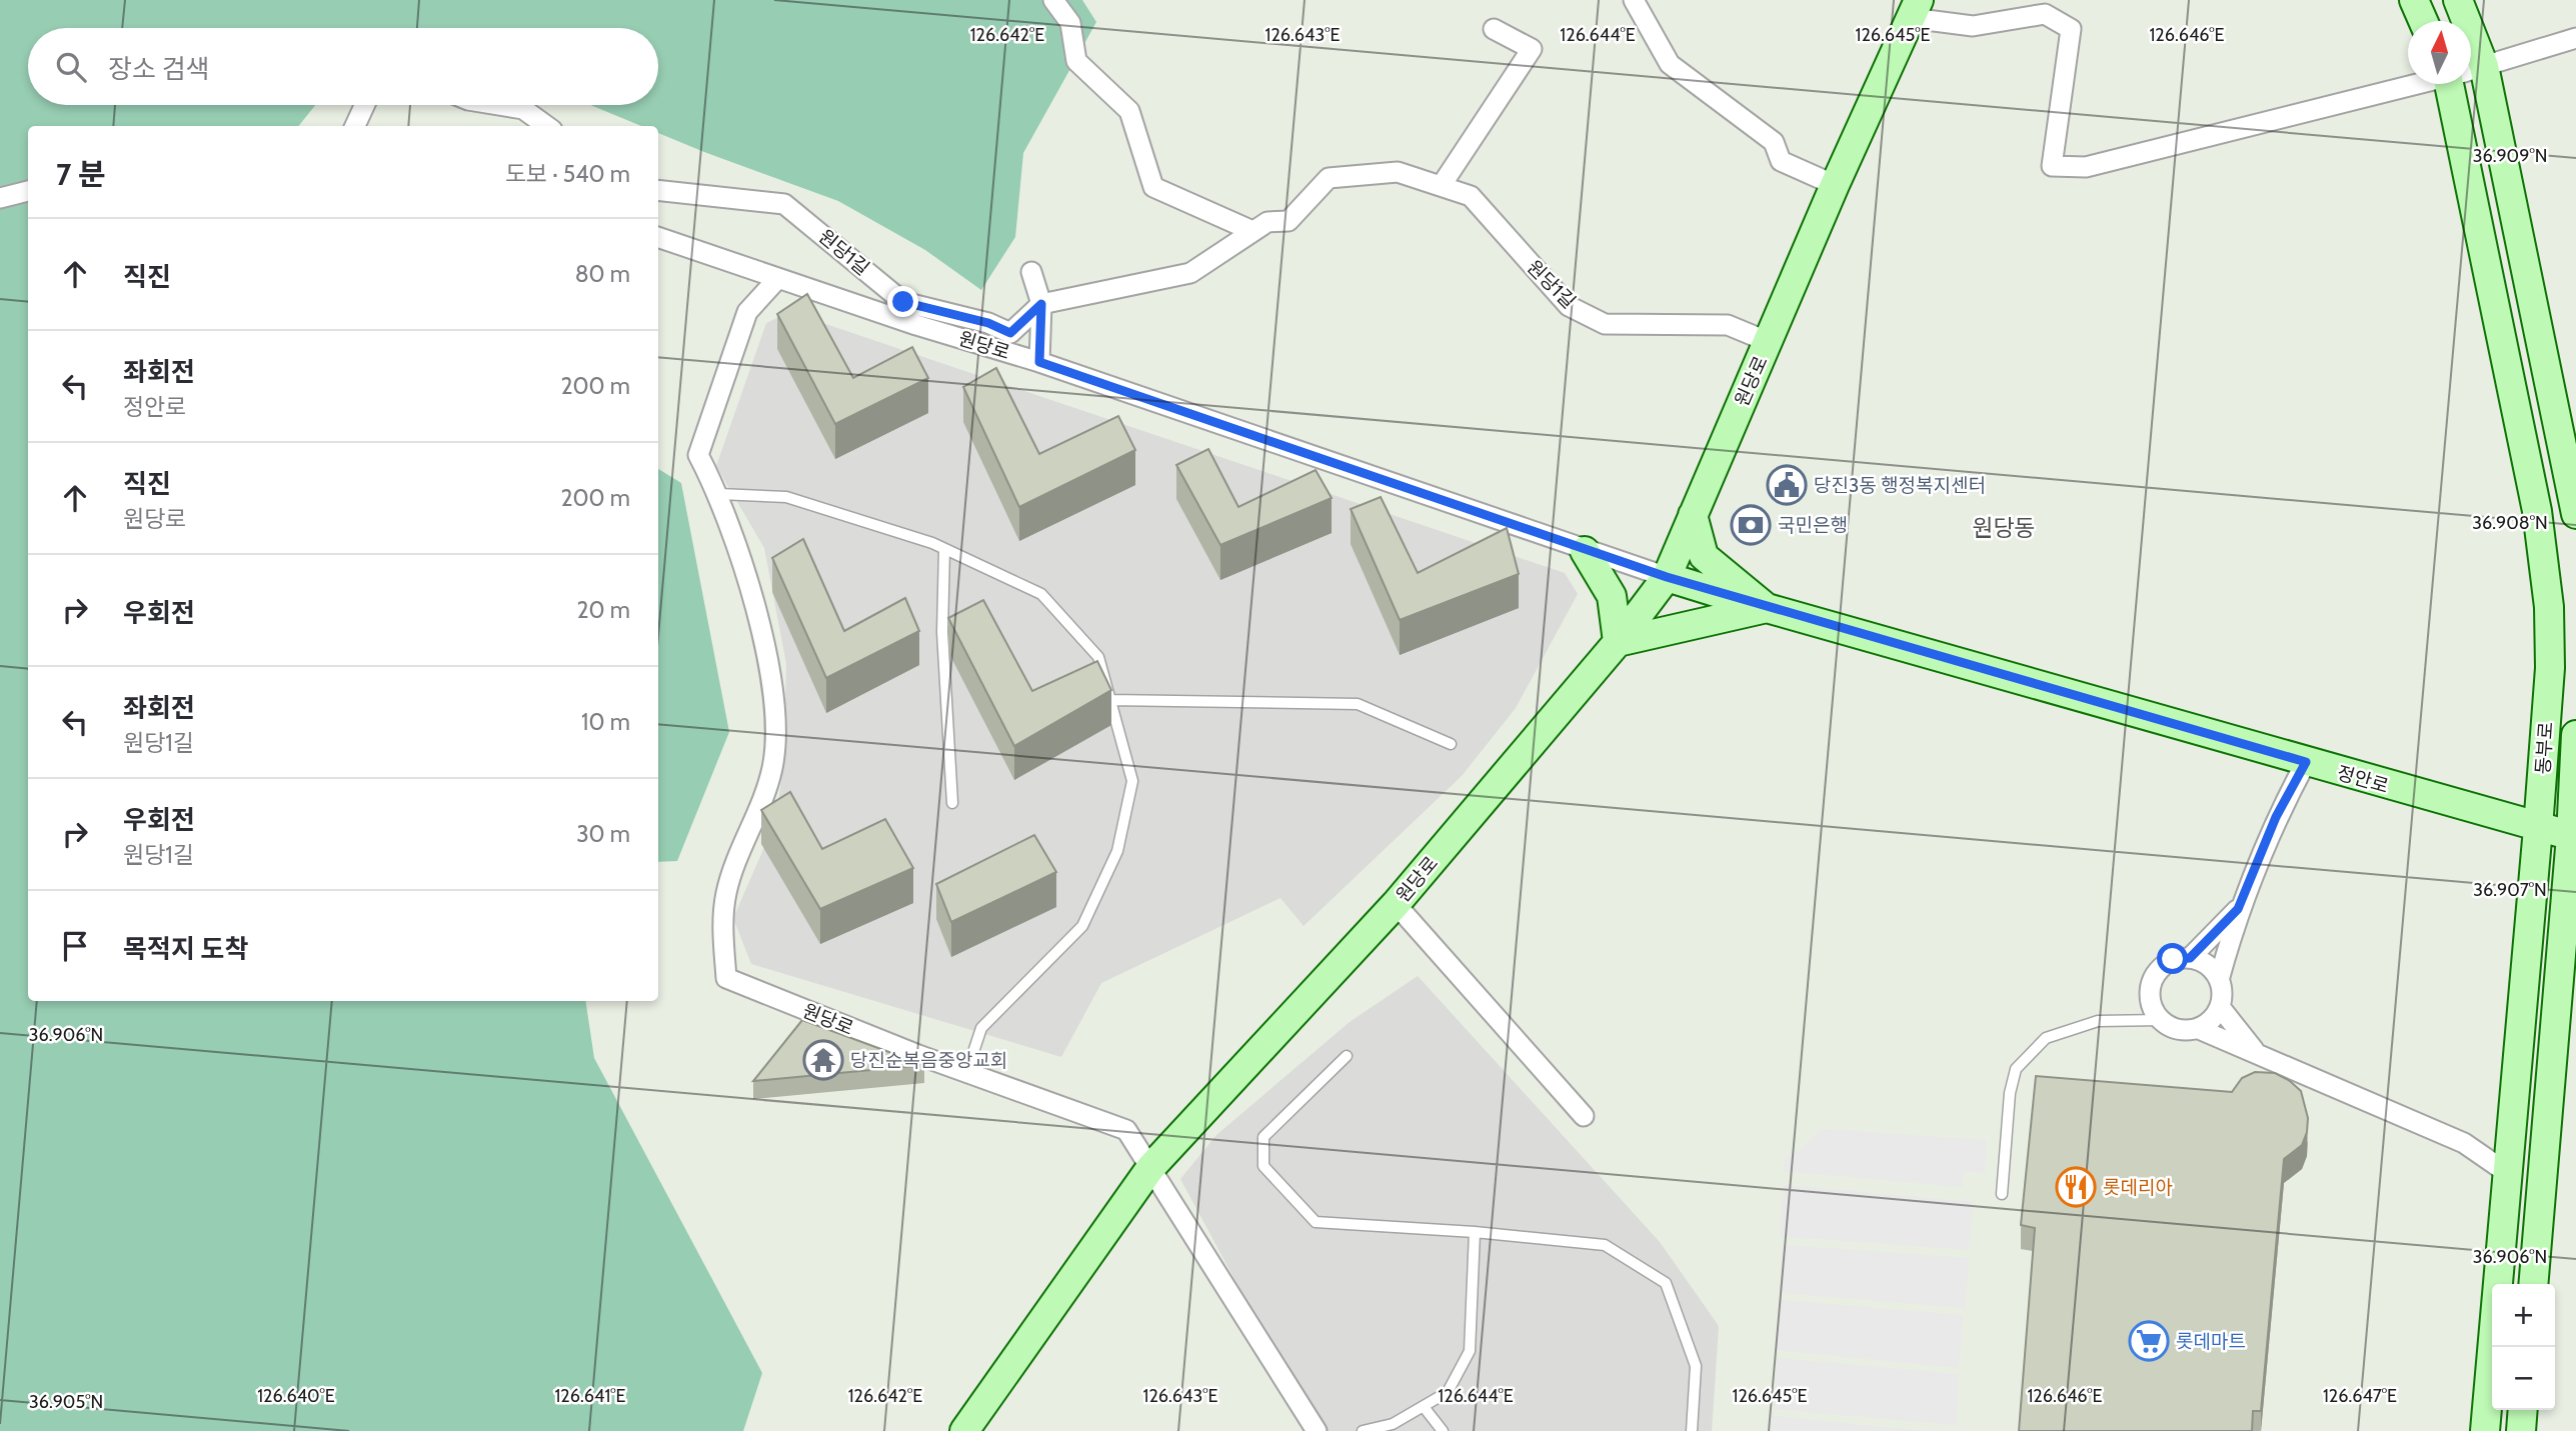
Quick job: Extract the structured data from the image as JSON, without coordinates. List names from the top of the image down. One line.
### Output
{"streets":{"street":["원당1길","원당로","동부로","정안로"]},"crossings":[["원당1길","원당로"],["원당로","정안로"],["동부로","정안로"]],"districts":["원당동"],"places":{"public building":["당진3동 행정복지센터"],"bank":["국민은행"],"temple":["당진순복음중앙교회"],"restaurant":["롯데리아"],"supermarket":["롯데마트"]},"north":"top","page":{"search":"장소 검색","heading":["7 분","도보 · 540 m"],"list":[["직진","80 m"],["좌회전","정안로","200 m"],["직진","원당로","200 m"],["우회전","20 m"],["좌회전","원당1길","10 m"],["우회전","원당1길","30 m"],"목적지 도착"],"map_buttons":["+","−"]},"coordinates":["126.642°E","126.643°E","126.644°E","126.645°E","126.646°E","36.909°N","36.908°N","36.907°N","36.906°N","126.640°E","126.641°E","126.647°E","36.905°N"]}
